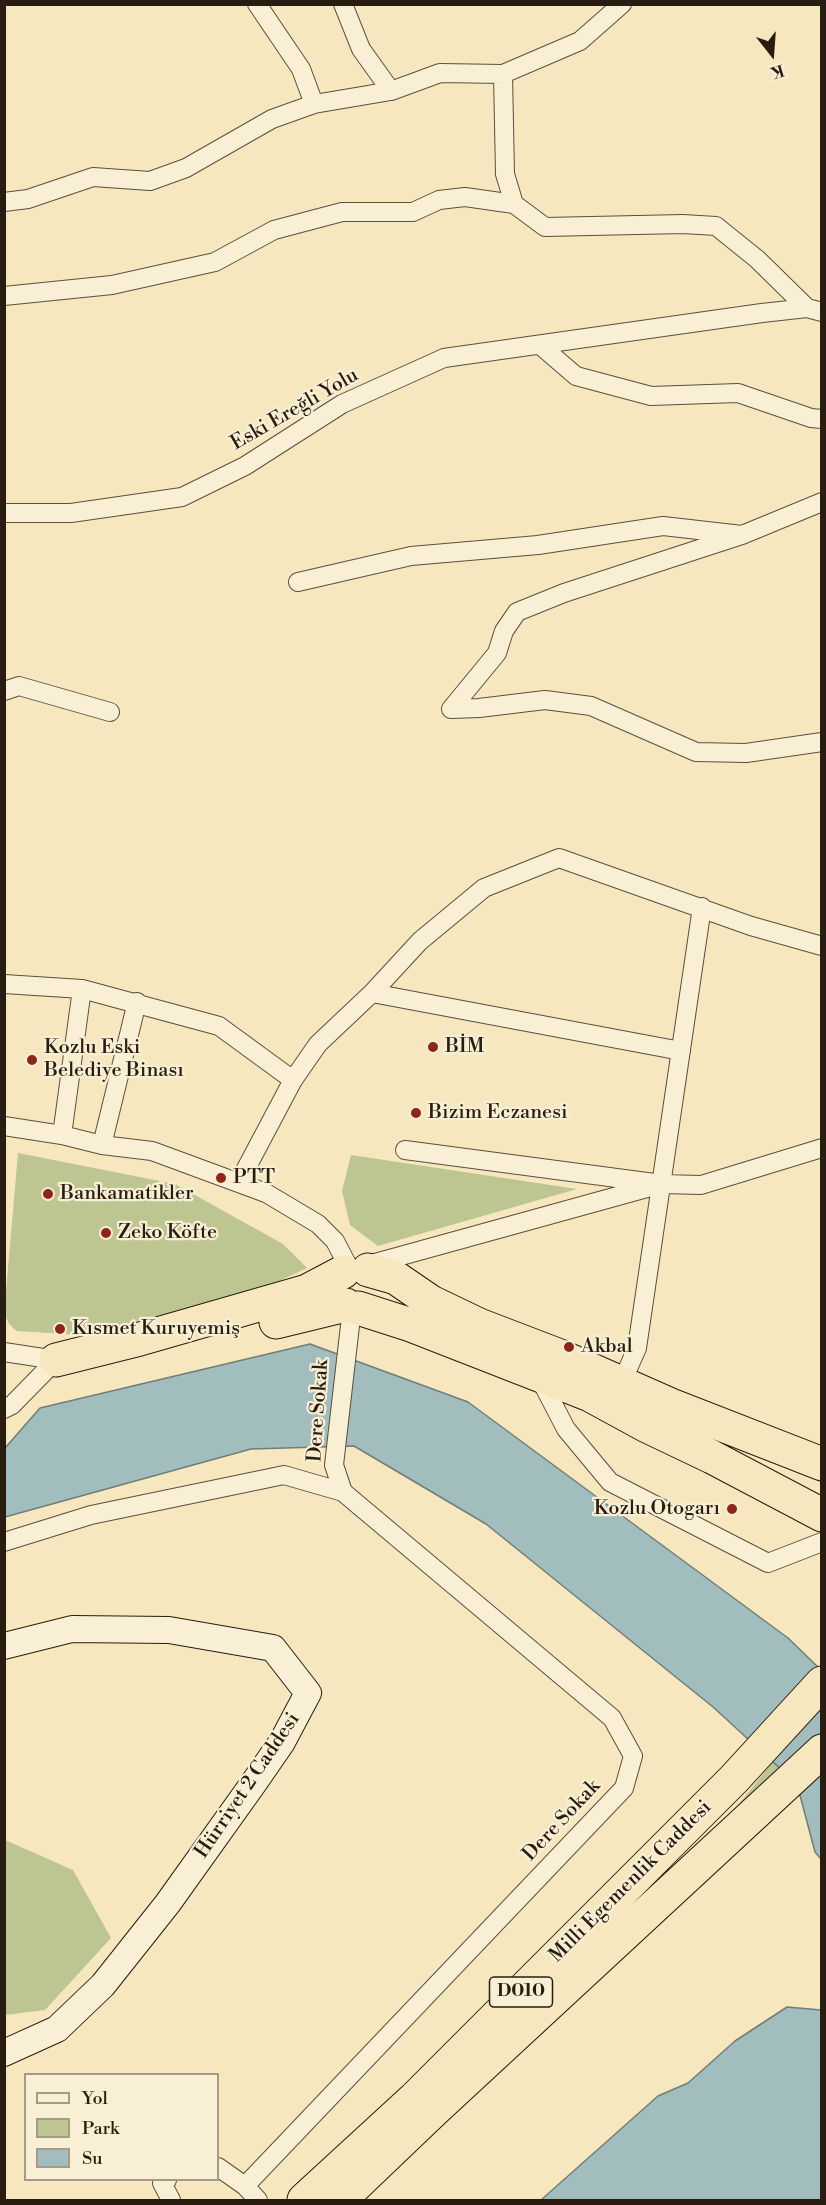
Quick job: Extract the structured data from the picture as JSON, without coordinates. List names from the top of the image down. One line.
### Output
{"streets":{"highway":["Milli Egemenlik Caddesi","D010"],"street":["Eski Ereğli Yolu","Dere Sokak","Hürriyet 2 Caddesi"]},"places":["BİM","Kozlu Eski Belediye Binası","Bizim Eczanesi","PTT","Bankamatikler","Zeko Köfte","Kısmet Kuruyemiş","Akbal","Kozlu Otogarı"],"legend":["Yol","Park","Su"],"north":"bottom"}
